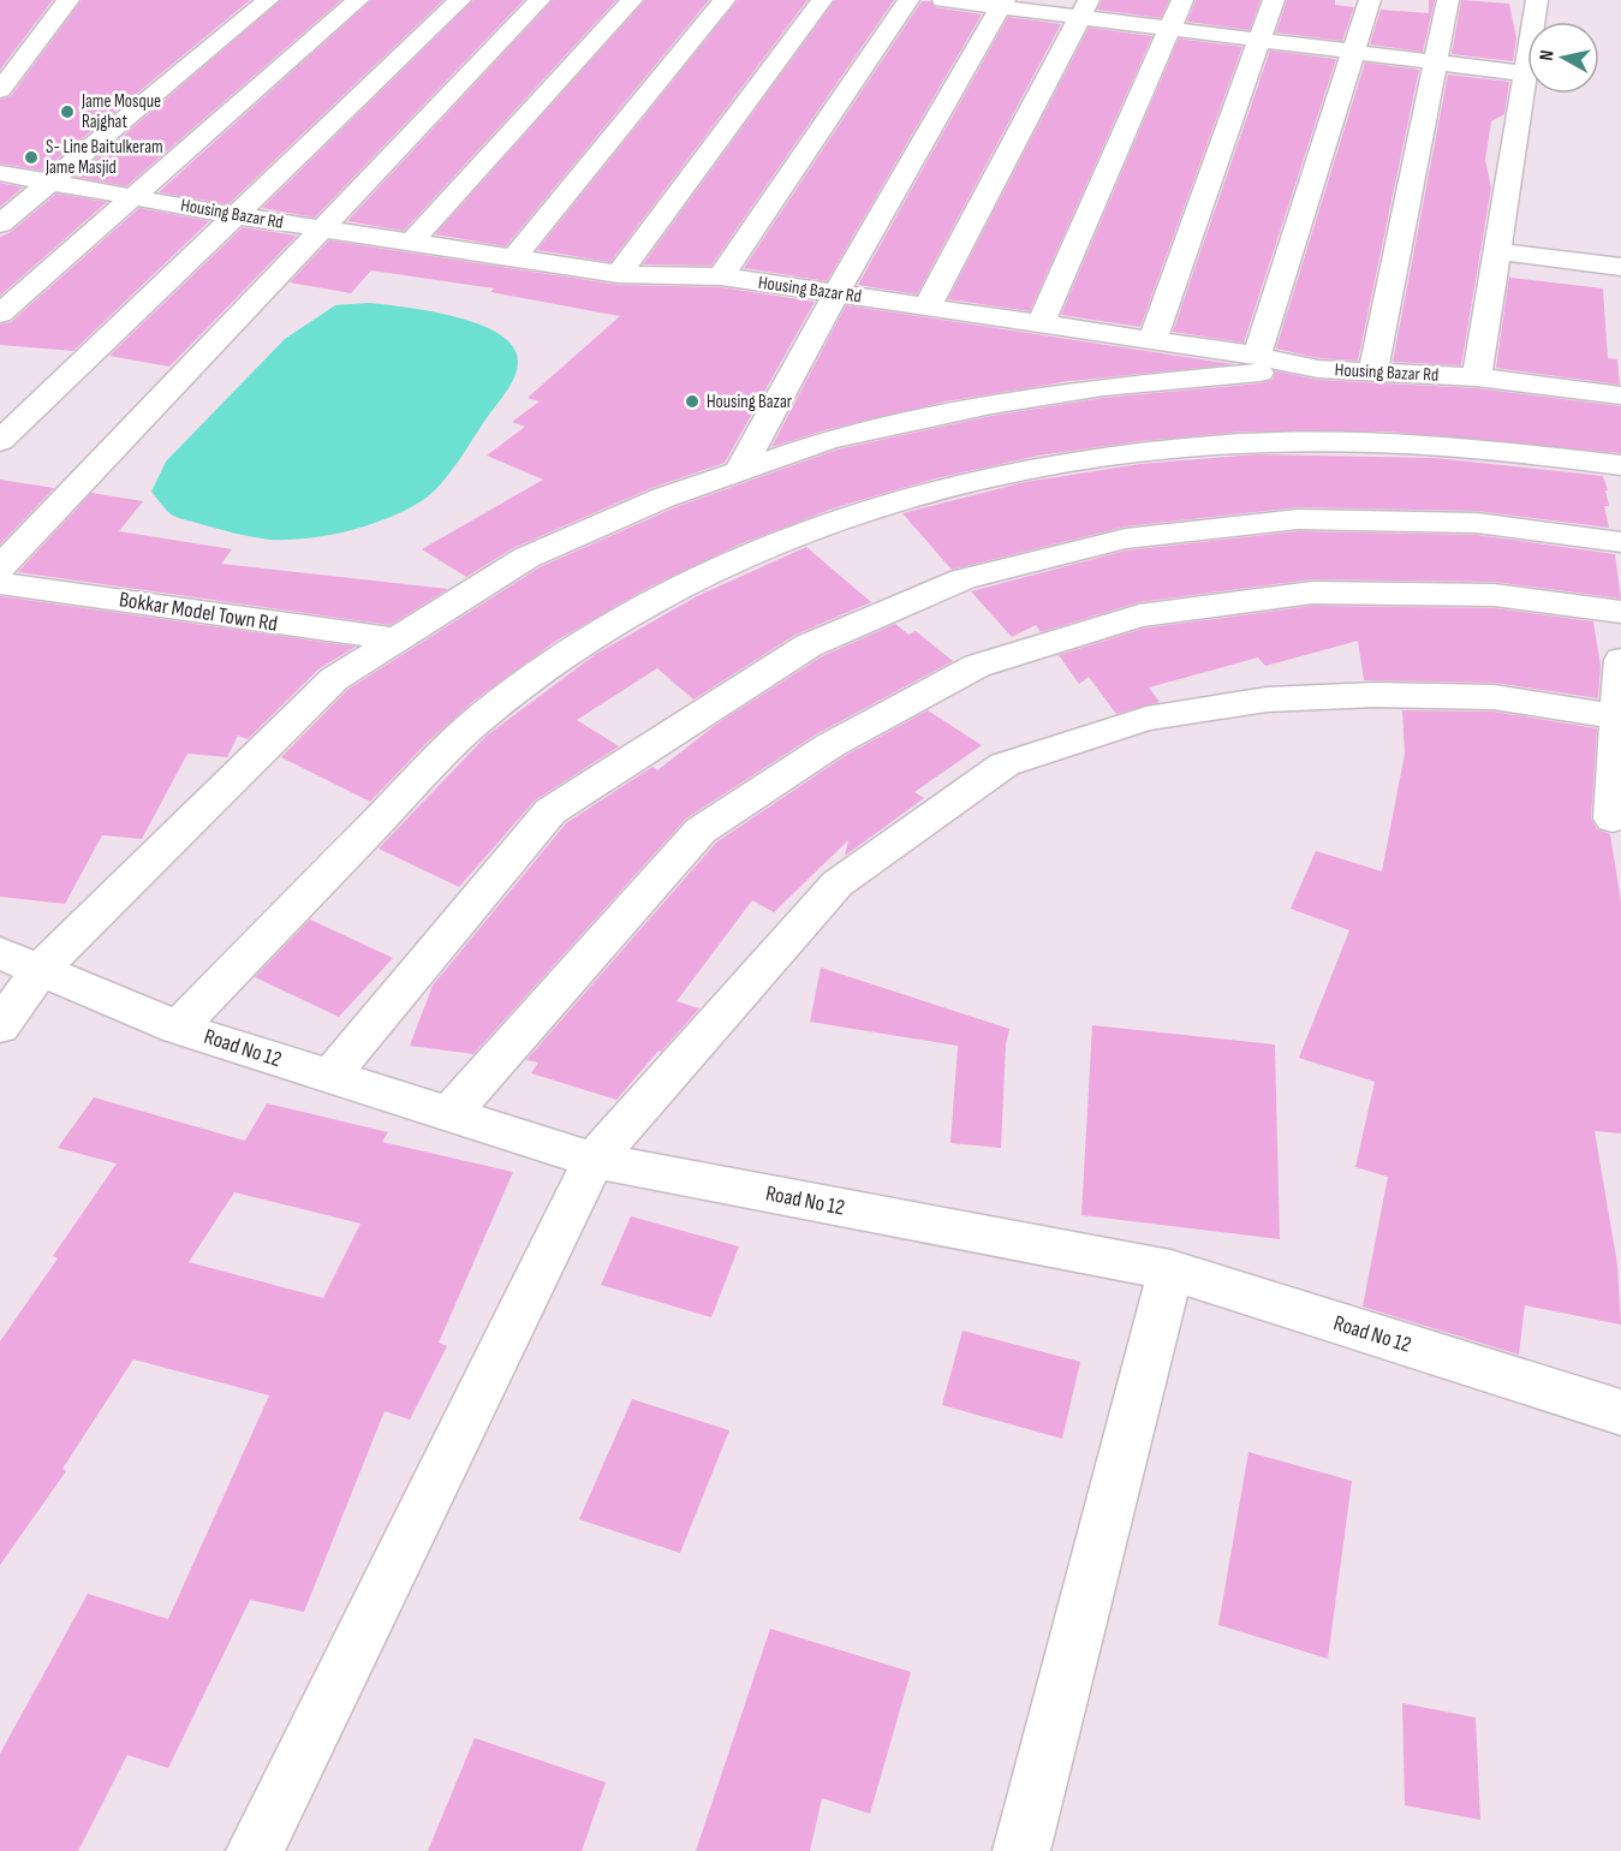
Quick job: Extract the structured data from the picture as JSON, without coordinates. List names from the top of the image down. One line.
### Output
{"streets":{"street":["Housing Bazar Rd","Bokkar Model Town Rd","Road No 12"]},"places":["Jame Mosque Rajghat","S- Line Baitulkeram Jame Masjid","Housing Bazar"],"north":"left"}
